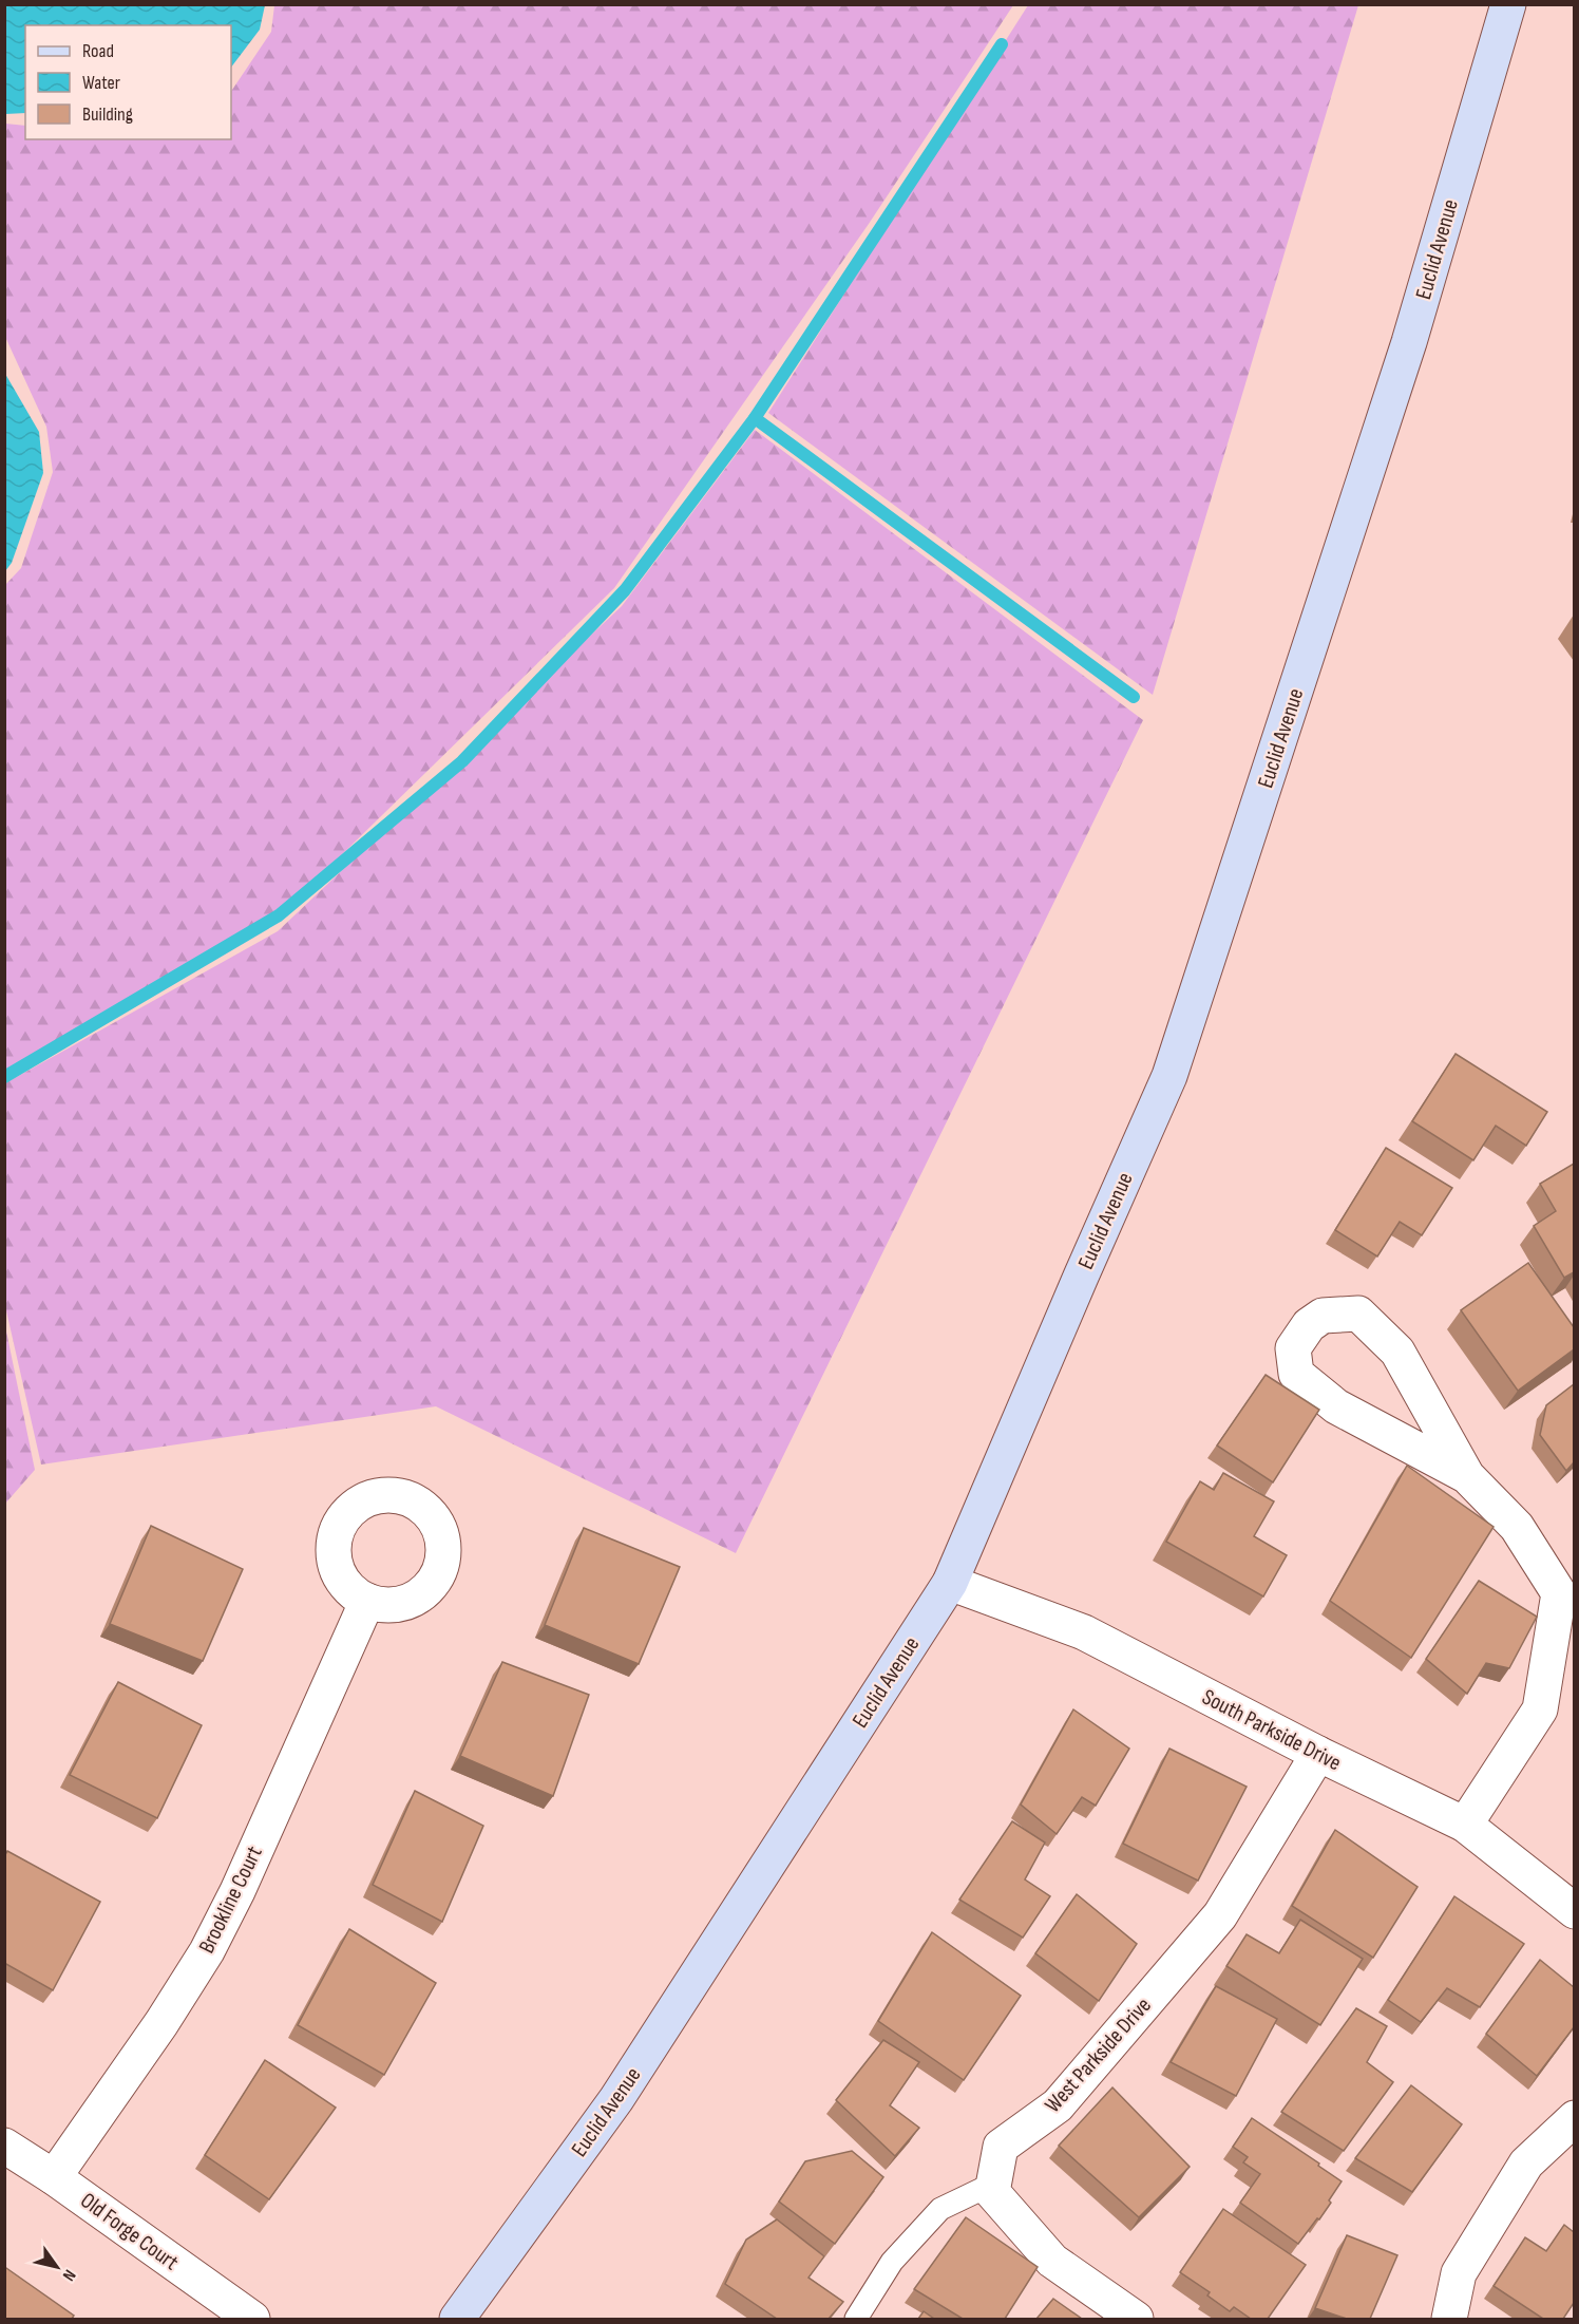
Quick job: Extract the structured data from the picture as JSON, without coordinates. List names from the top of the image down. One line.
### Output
{"streets":{"main road":["Euclid Avenue"],"street":["South Parkside Drive","Brookline Court","West Parkside Drive","Old Forge Court"]},"crossings":[["Euclid Avenue","South Parkside Drive"],["South Parkside Drive","West Parkside Drive"],["Brookline Court","Old Forge Court"]],"legend":["Road","Water","Building"],"north":"bottom right"}
